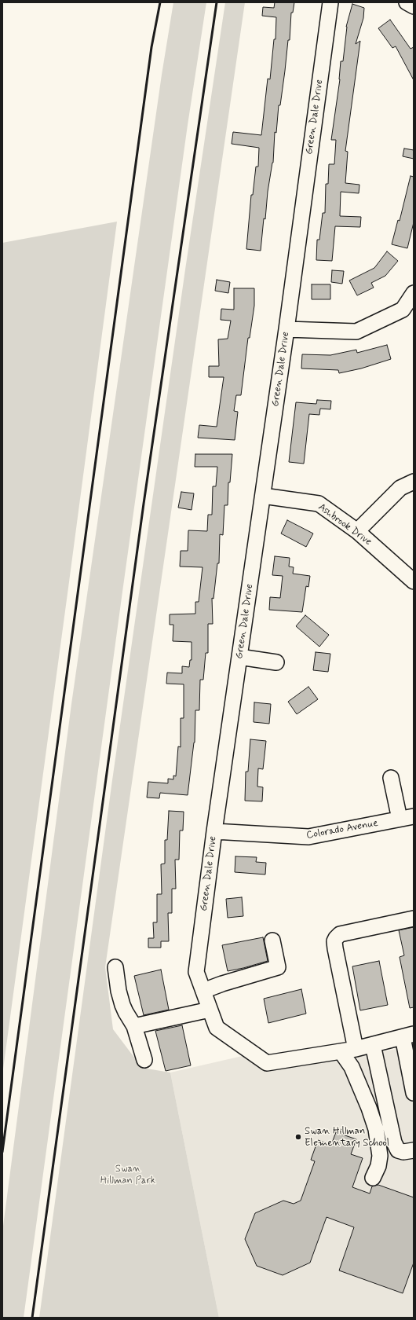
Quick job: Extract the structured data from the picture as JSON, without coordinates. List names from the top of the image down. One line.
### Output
{"streets":{"street":["Green Dale Drive","Ashbrook Drive","Colorado Avenue"]},"crossings":[["Green Dale Drive","Ashbrook Drive"],["Green Dale Drive","Colorado Avenue"]],"parks":["Swan Hillman Park"],"places":["Swan Hillman Elementary School"]}
